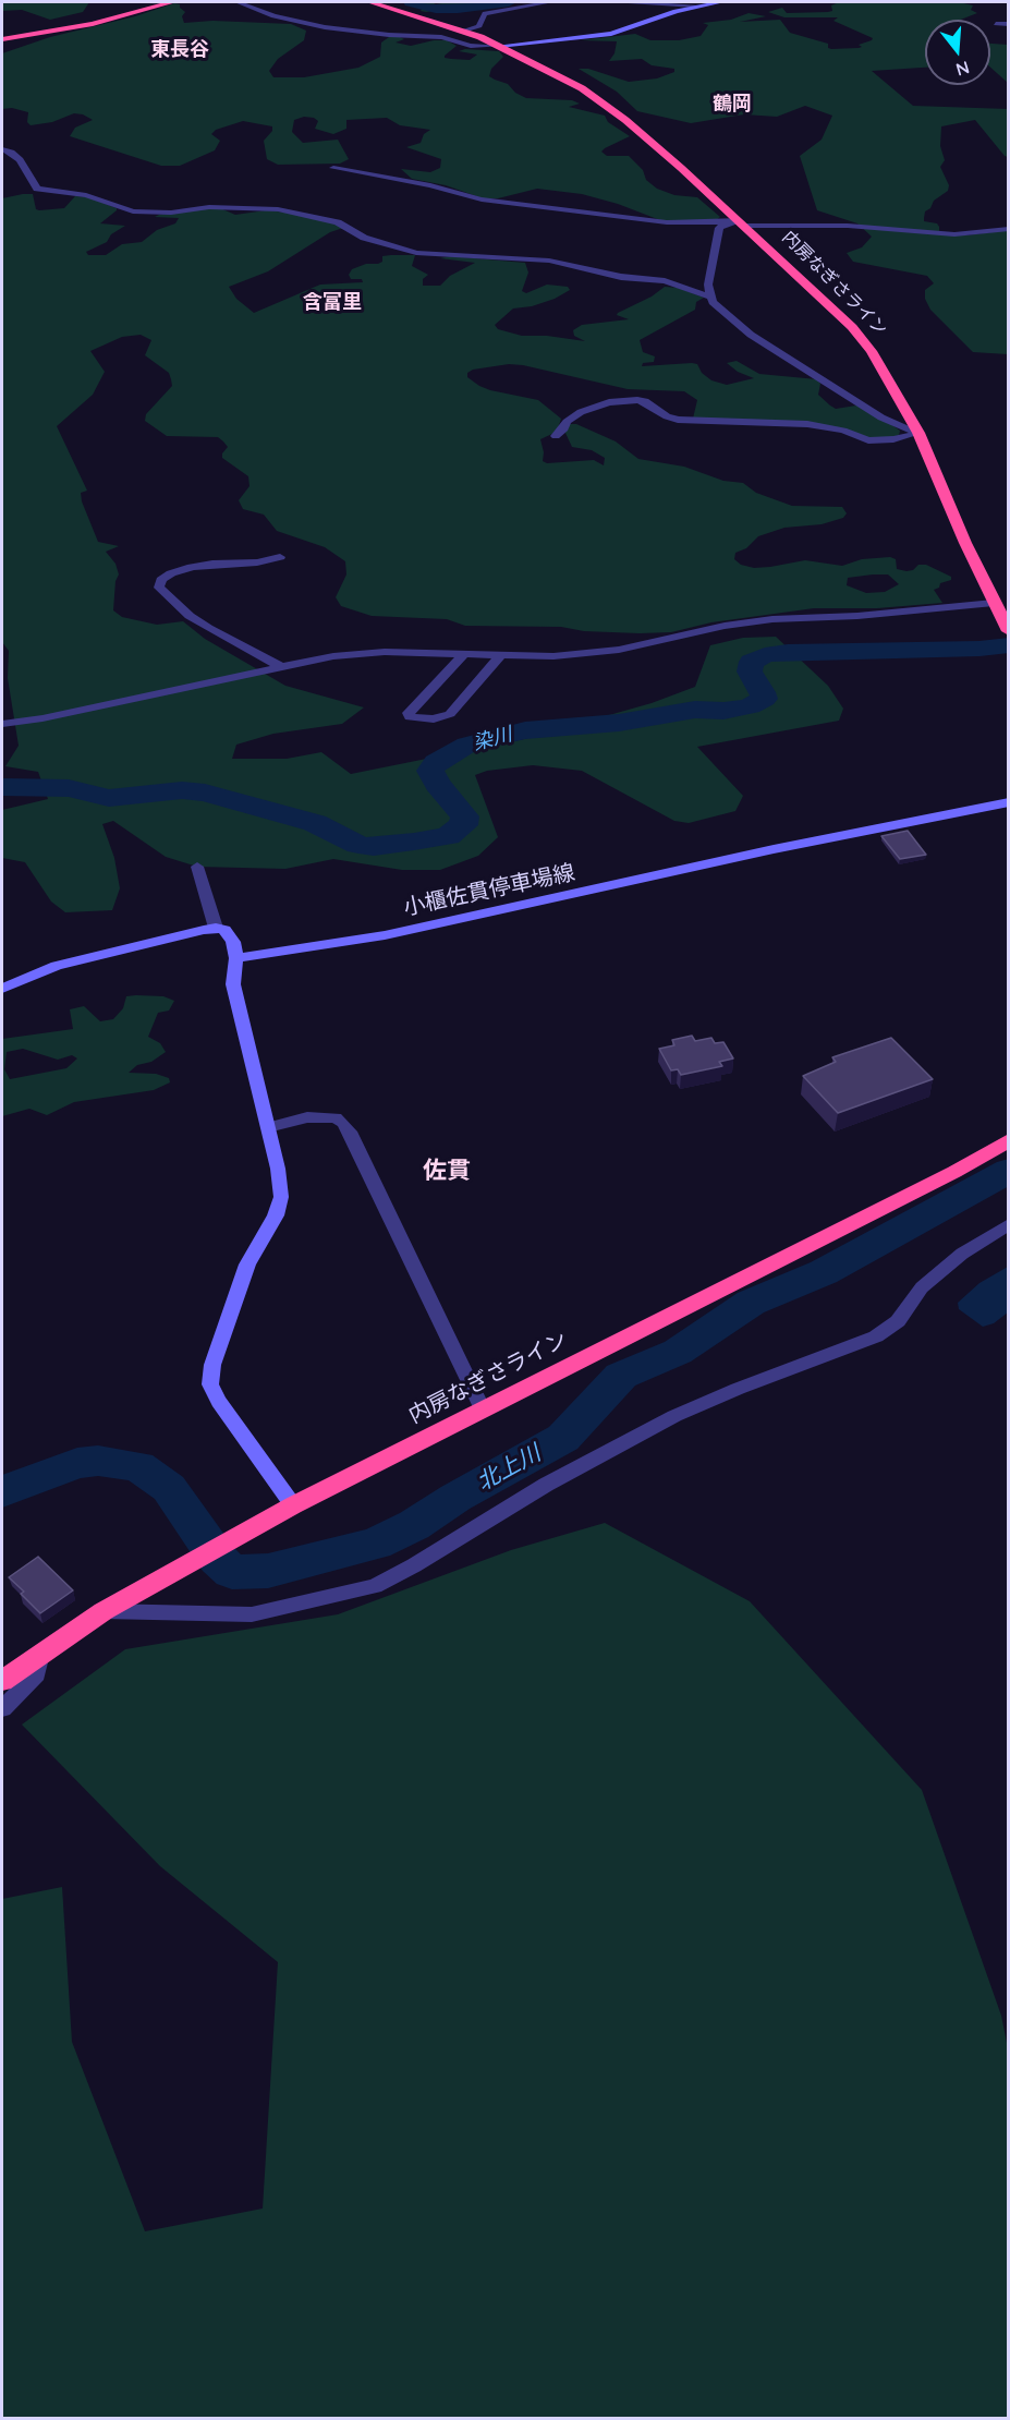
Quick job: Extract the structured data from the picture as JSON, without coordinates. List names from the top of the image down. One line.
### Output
{"streets":{"highway":["内房なぎさライン"],"street":["小櫃佐貫停車場線"]},"districts":["東長谷","鶴岡","含富里","佐貫"],"water":["染川","北上川"],"north":"bottom"}
